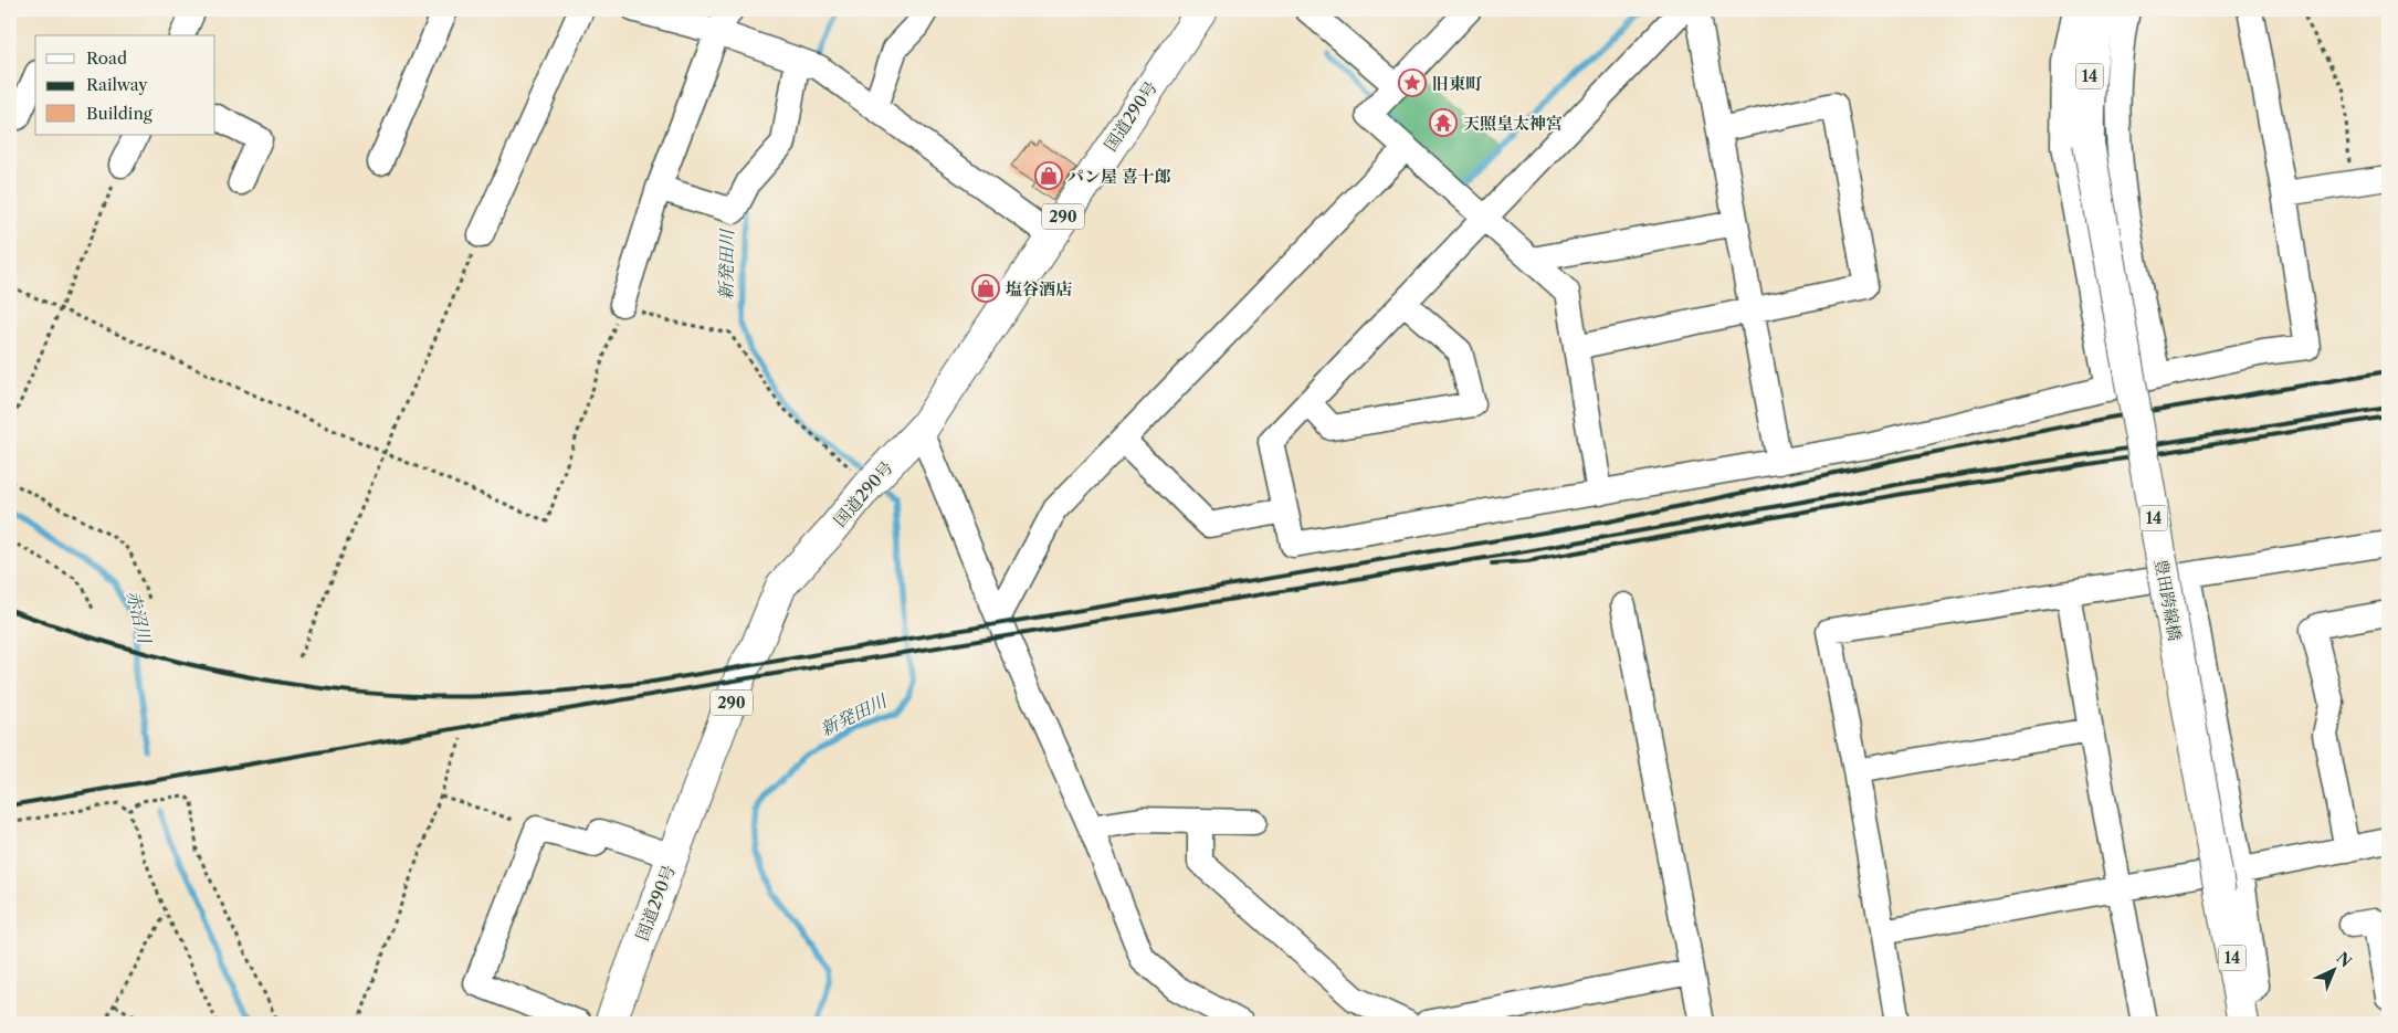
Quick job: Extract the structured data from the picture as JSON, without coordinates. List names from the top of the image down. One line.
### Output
{"streets":{"main road":["14","国道290号","290","豊田跨線橋"]},"crossings":[["14","豊田跨線橋"]],"water":["新発田川","赤沼川"],"places":{"place":["旧東町"],"temple":["天照皇太神宮"],"shop":["パン屋 喜十郎","塩谷酒店"]},"legend":["Road","Railway","Building"],"north":"top right"}
